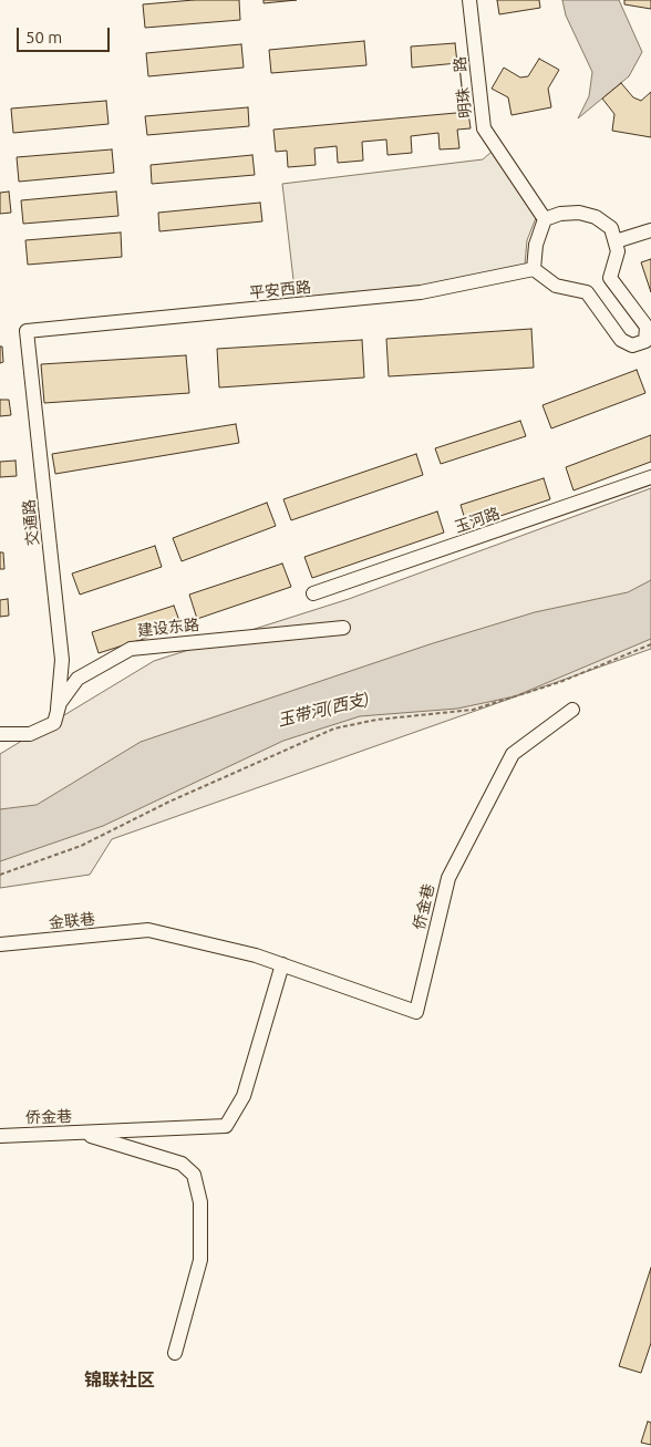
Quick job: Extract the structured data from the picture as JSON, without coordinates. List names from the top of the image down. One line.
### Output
{"streets":{"street":["明珠一路","平安西路","玉河路","交通路","建设东路","侨金巷","金联巷"]},"crossings":[["平安西路","交通路"],["交通路","建设东路"],["侨金巷","金联巷"]],"districts":["锦联社区"],"water":["玉带河(西支)"],"scale_bar":"50 m"}
